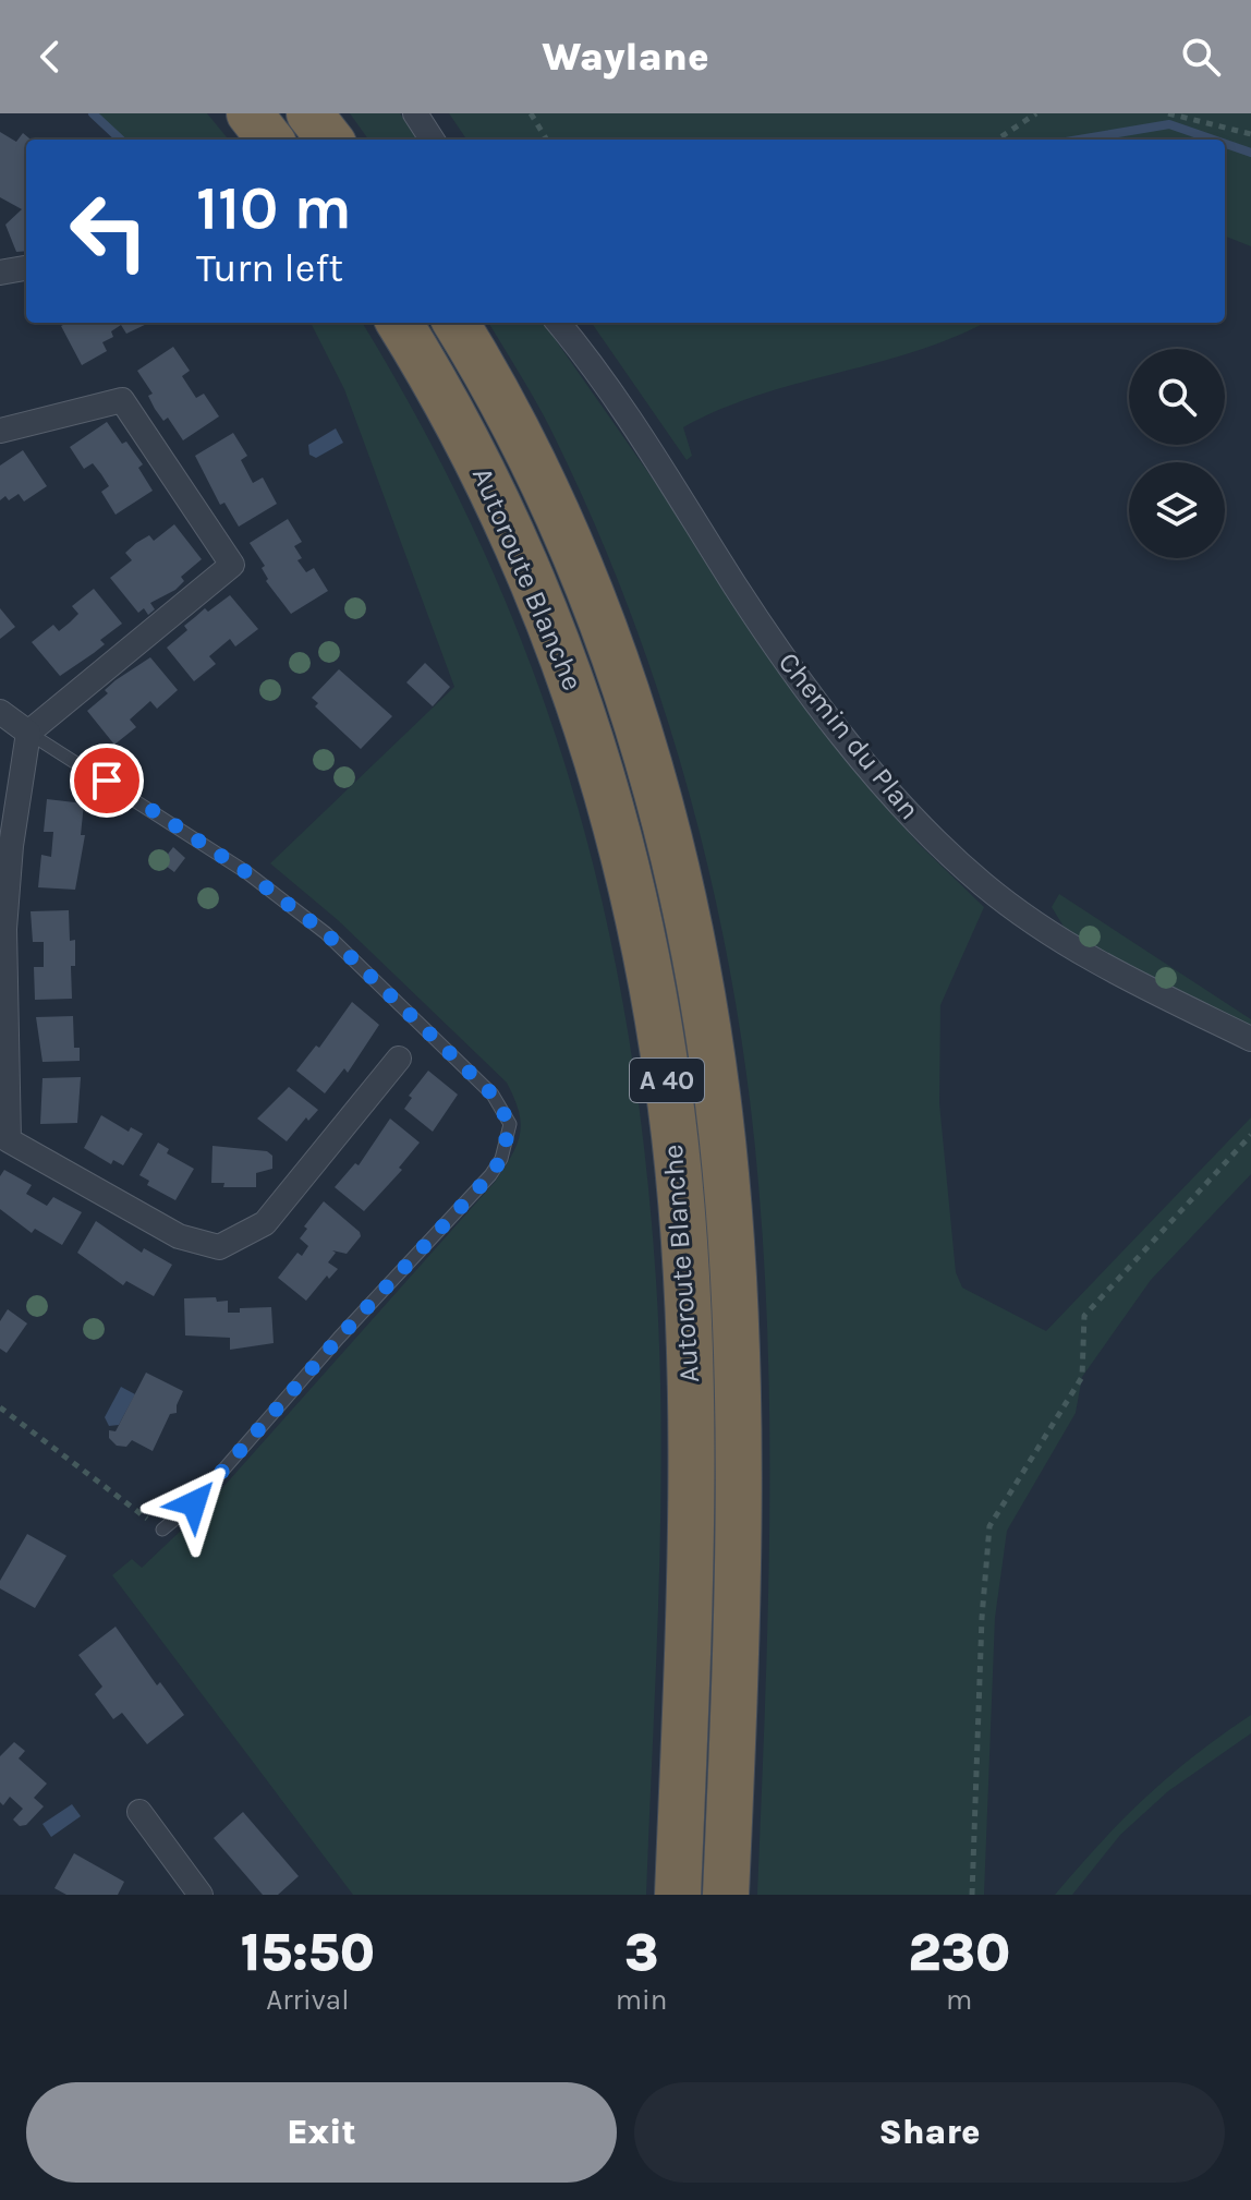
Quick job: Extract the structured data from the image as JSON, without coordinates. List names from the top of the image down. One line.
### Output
{"streets":{"highway":["Autoroute Blanche","A 40"],"street":["Chemin du Plan"]},"page":{"header":"Waylane","turn":["110 m","Turn left"],"eta":["15:50","Arrival","3","min","230","m"],"buttons":["Exit","Share"]}}
